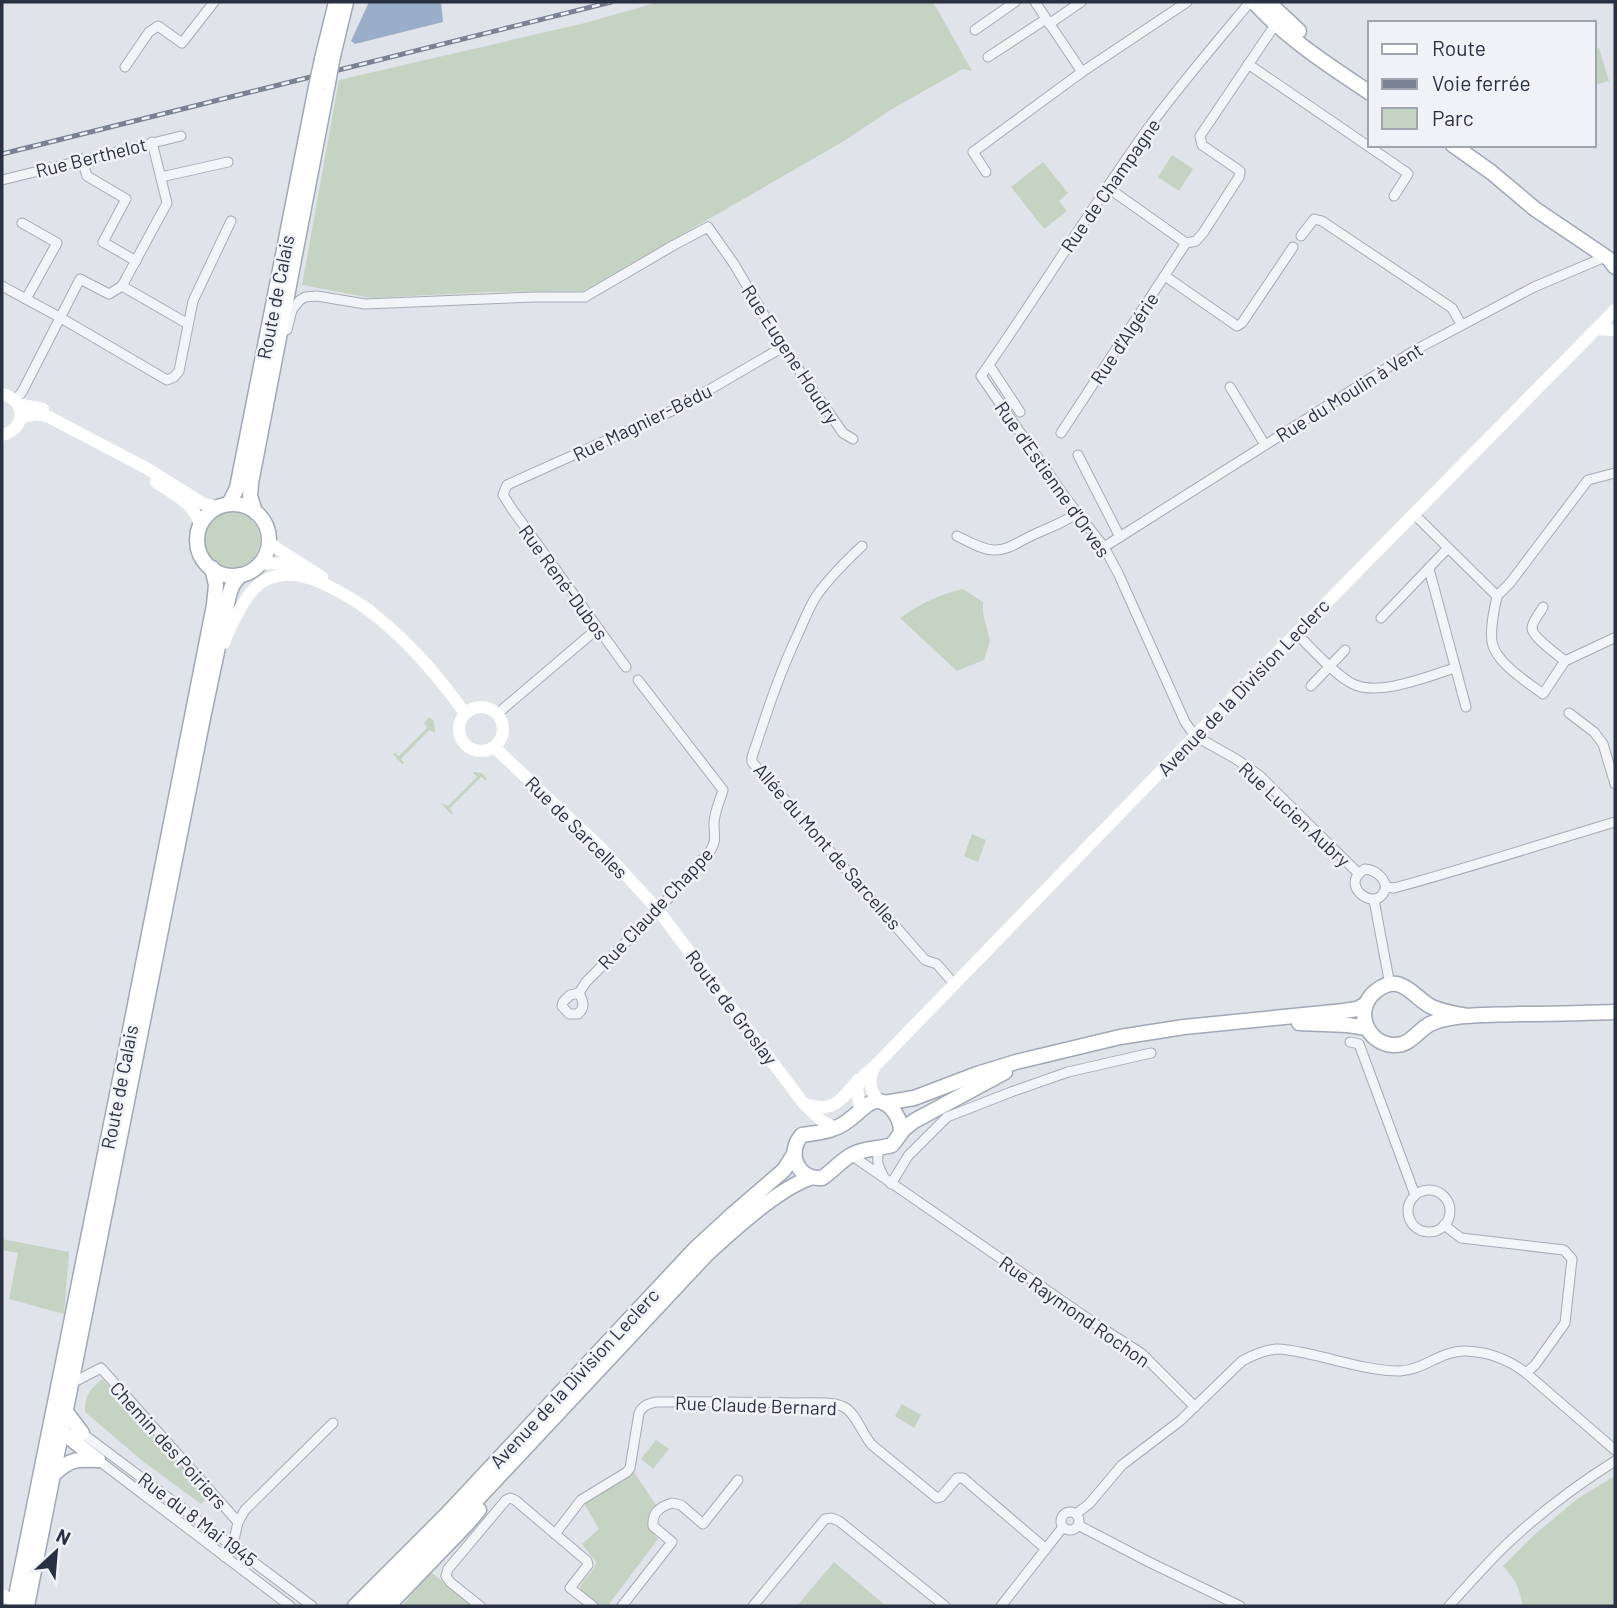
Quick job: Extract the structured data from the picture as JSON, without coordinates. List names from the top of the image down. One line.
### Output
{"streets":{"main road":["Route de Calais","Avenue de la Division Leclerc","Rue de Sarcelles","Route de Groslay"],"street":["Rue Berthelot","Rue de Champagne","Rue d'Algérie","Rue Eugene Houdry","Rue du Moulin à Vent","Rue Magnier-Bédu","Rue d'Estienne d'Orves","Rue René-Dubos","Rue Lucien Aubry","Allée du Mont de Sarcelles","Rue Claude Chappe","Rue Raymond Rochon","Rue Claude Bernard","Chemin des Poiriers","Rue du 8 Mai 1945"]},"crossings":[["Rue de Champagne","Rue d'Estienne d'Orves"],["Route de Calais","Rue Eugene Houdry"],["Route de Calais","Chemin des Poiriers"],["Rue Eugene Houdry","Rue Magnier-Bédu"],["Rue du Moulin à Vent","Rue d'Estienne d'Orves"],["Rue Magnier-Bédu","Rue René-Dubos"],["Rue d'Estienne d'Orves","Avenue de la Division Leclerc"],["Rue d'Estienne d'Orves","Rue Lucien Aubry"],["Avenue de la Division Leclerc","Rue Lucien Aubry"],["Avenue de la Division Leclerc","Allée du Mont de Sarcelles"],["Avenue de la Division Leclerc","Route de Groslay"],["Avenue de la Division Leclerc","Rue Raymond Rochon"],["Rue de Sarcelles","Rue Claude Chappe"],["Rue de Sarcelles","Route de Groslay"],["Rue Claude Chappe","Route de Groslay"]],"legend":["Route","Voie ferrée","Parc"],"north":"top right"}
